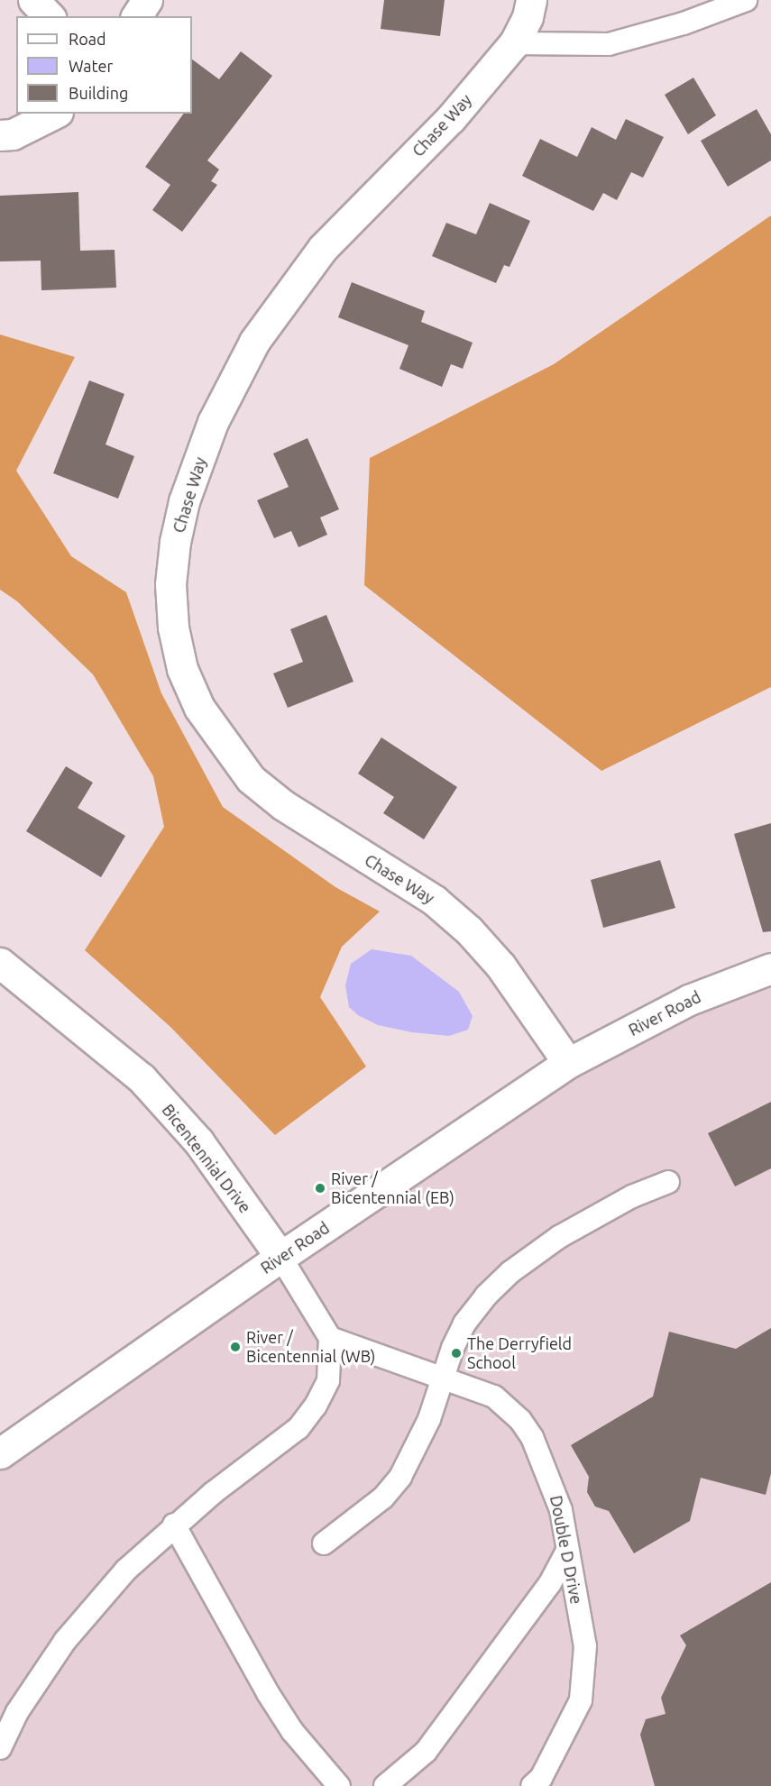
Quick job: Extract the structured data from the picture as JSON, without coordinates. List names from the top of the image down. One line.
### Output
{"streets":{"street":["Chase Way","River Road","Bicentennial Drive"],"lane":["Double D Drive"]},"crossings":[["Chase Way","River Road"],["River Road","Bicentennial Drive"]],"places":["River / Bicentennial (EB)","River / Bicentennial (WB)","The Derryfield School"],"legend":["Road","Water","Building"]}
